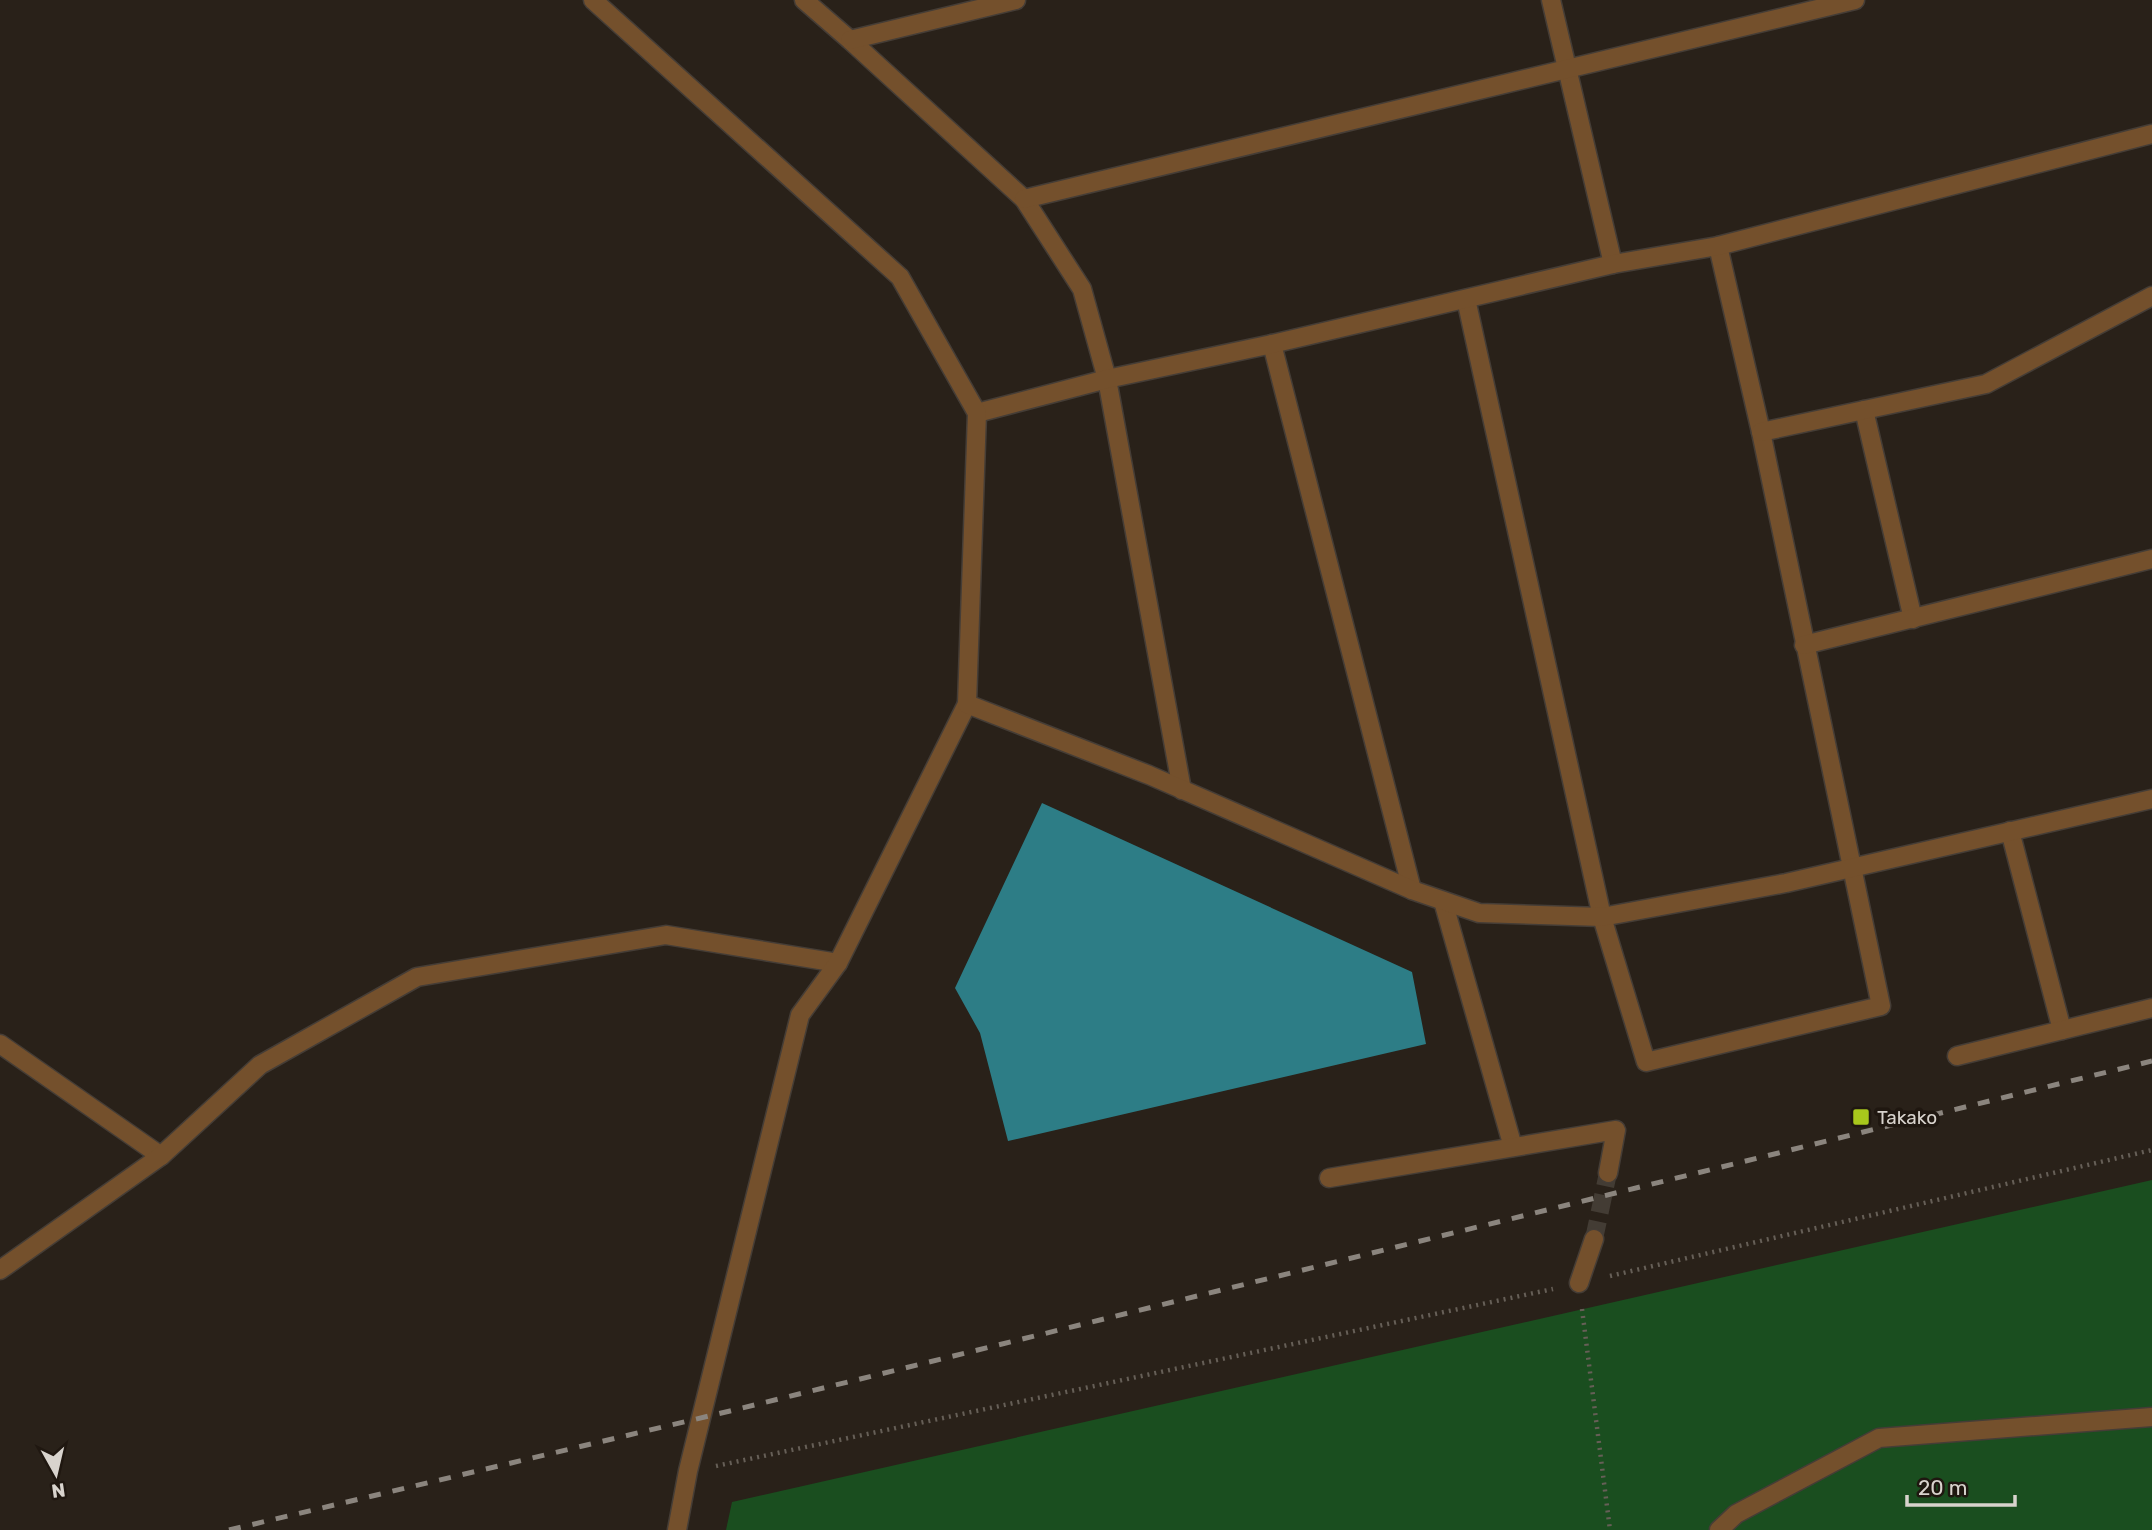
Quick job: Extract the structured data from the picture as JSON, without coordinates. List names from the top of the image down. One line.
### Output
{"places":{"transit":["Takako"]},"scale_bar":"20 m","north":"bottom"}
